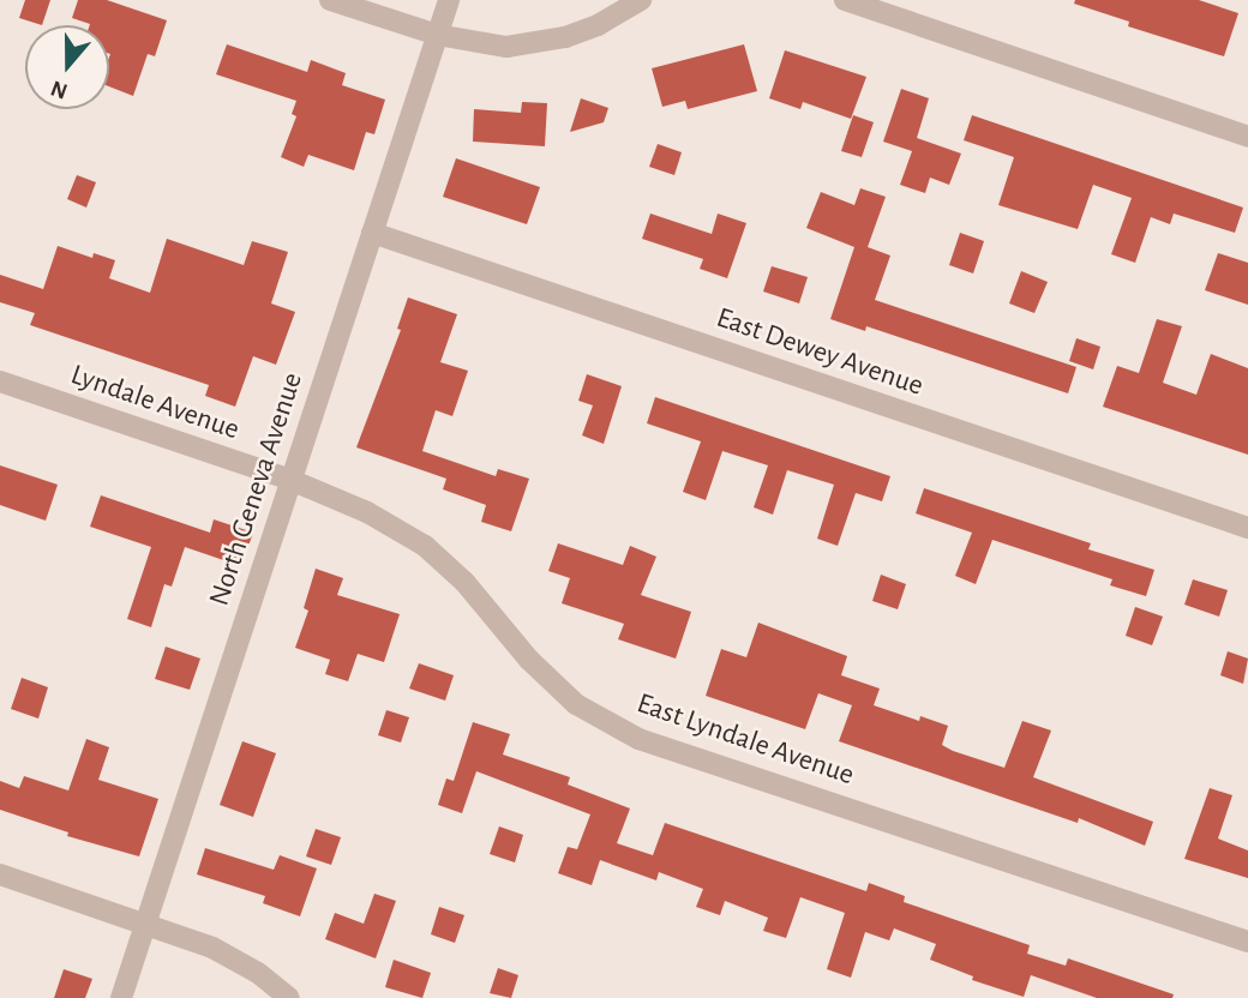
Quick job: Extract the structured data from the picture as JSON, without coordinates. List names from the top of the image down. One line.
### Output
{"streets":{"street":["East Dewey Avenue","Lyndale Avenue","North Geneva Avenue","East Lyndale Avenue"]},"crossings":[["East Dewey Avenue","North Geneva Avenue"],["Lyndale Avenue","North Geneva Avenue"],["Lyndale Avenue","East Lyndale Avenue"],["North Geneva Avenue","East Lyndale Avenue"]],"north":"bottom"}
